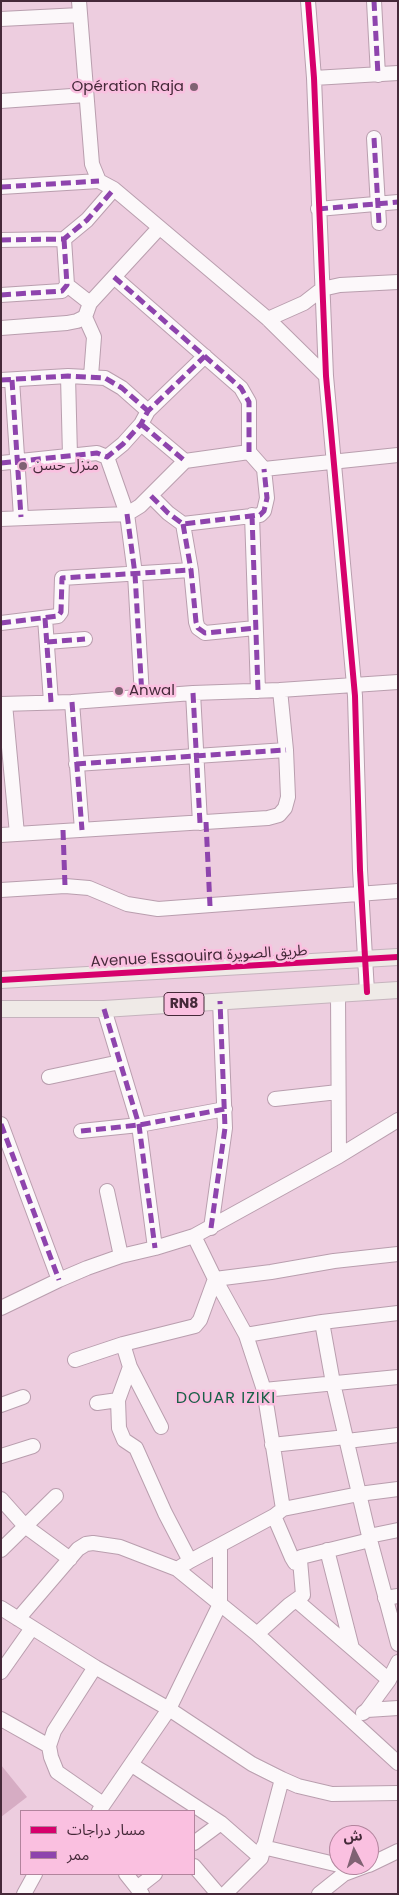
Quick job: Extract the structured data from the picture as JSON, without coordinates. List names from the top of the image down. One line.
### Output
{"streets":{"main road":["Avenue Essaouira طريق الصويرة","RN8"]},"districts":["DOUAR IZIKI"],"places":["Opération Raja","منزل حسن","Anwal"],"legend":["مسار دراجات","ممر"],"north":"top"}
